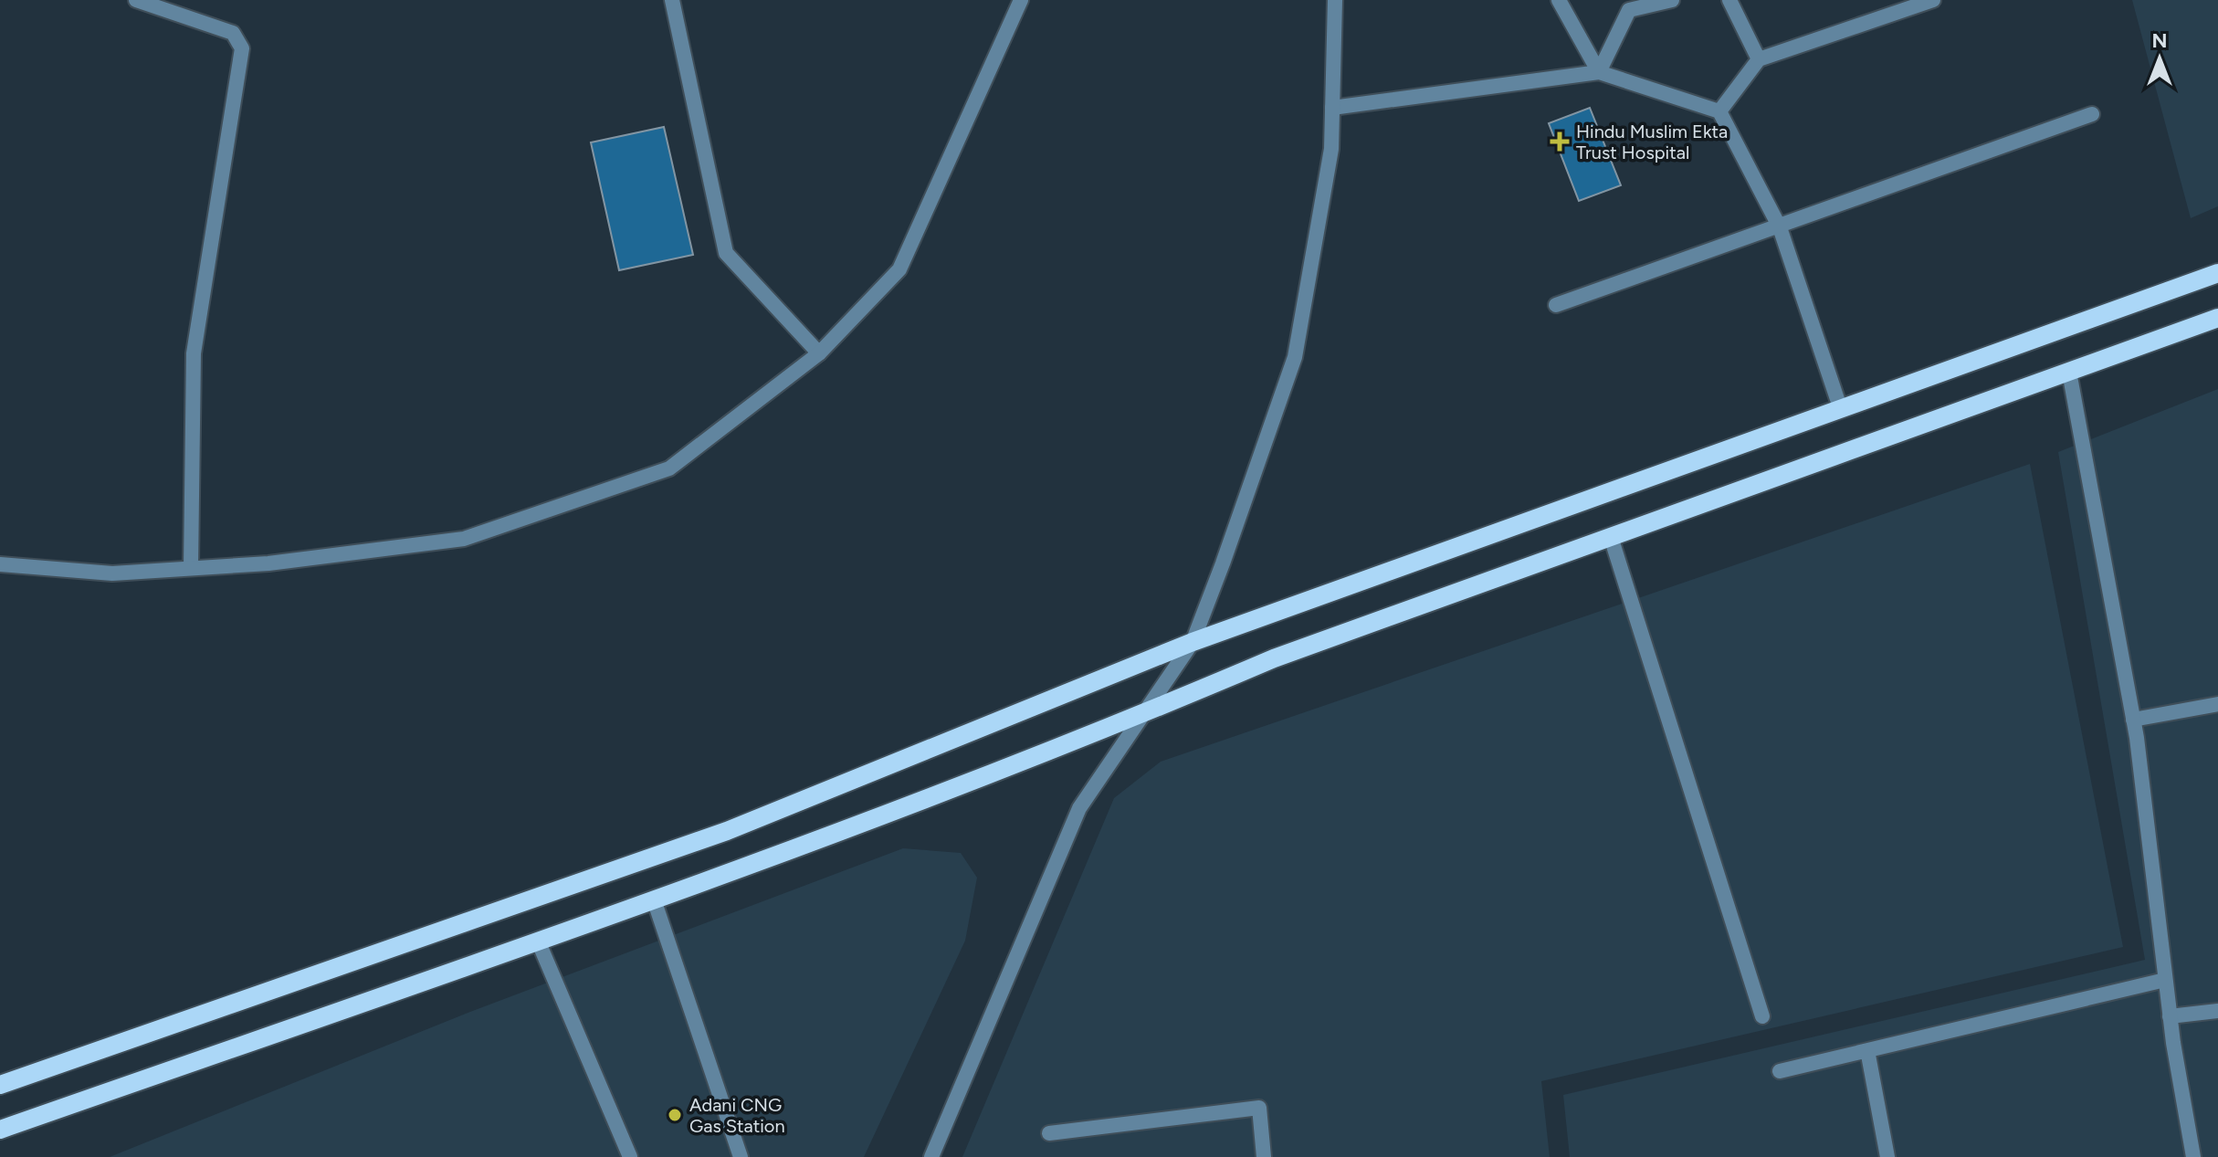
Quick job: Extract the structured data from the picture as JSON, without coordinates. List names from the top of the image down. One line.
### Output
{"places":{"health":["Hindu Muslim Ekta Trust Hospital"],"other":["Adani CNG Gas Station"]},"north":"top"}
